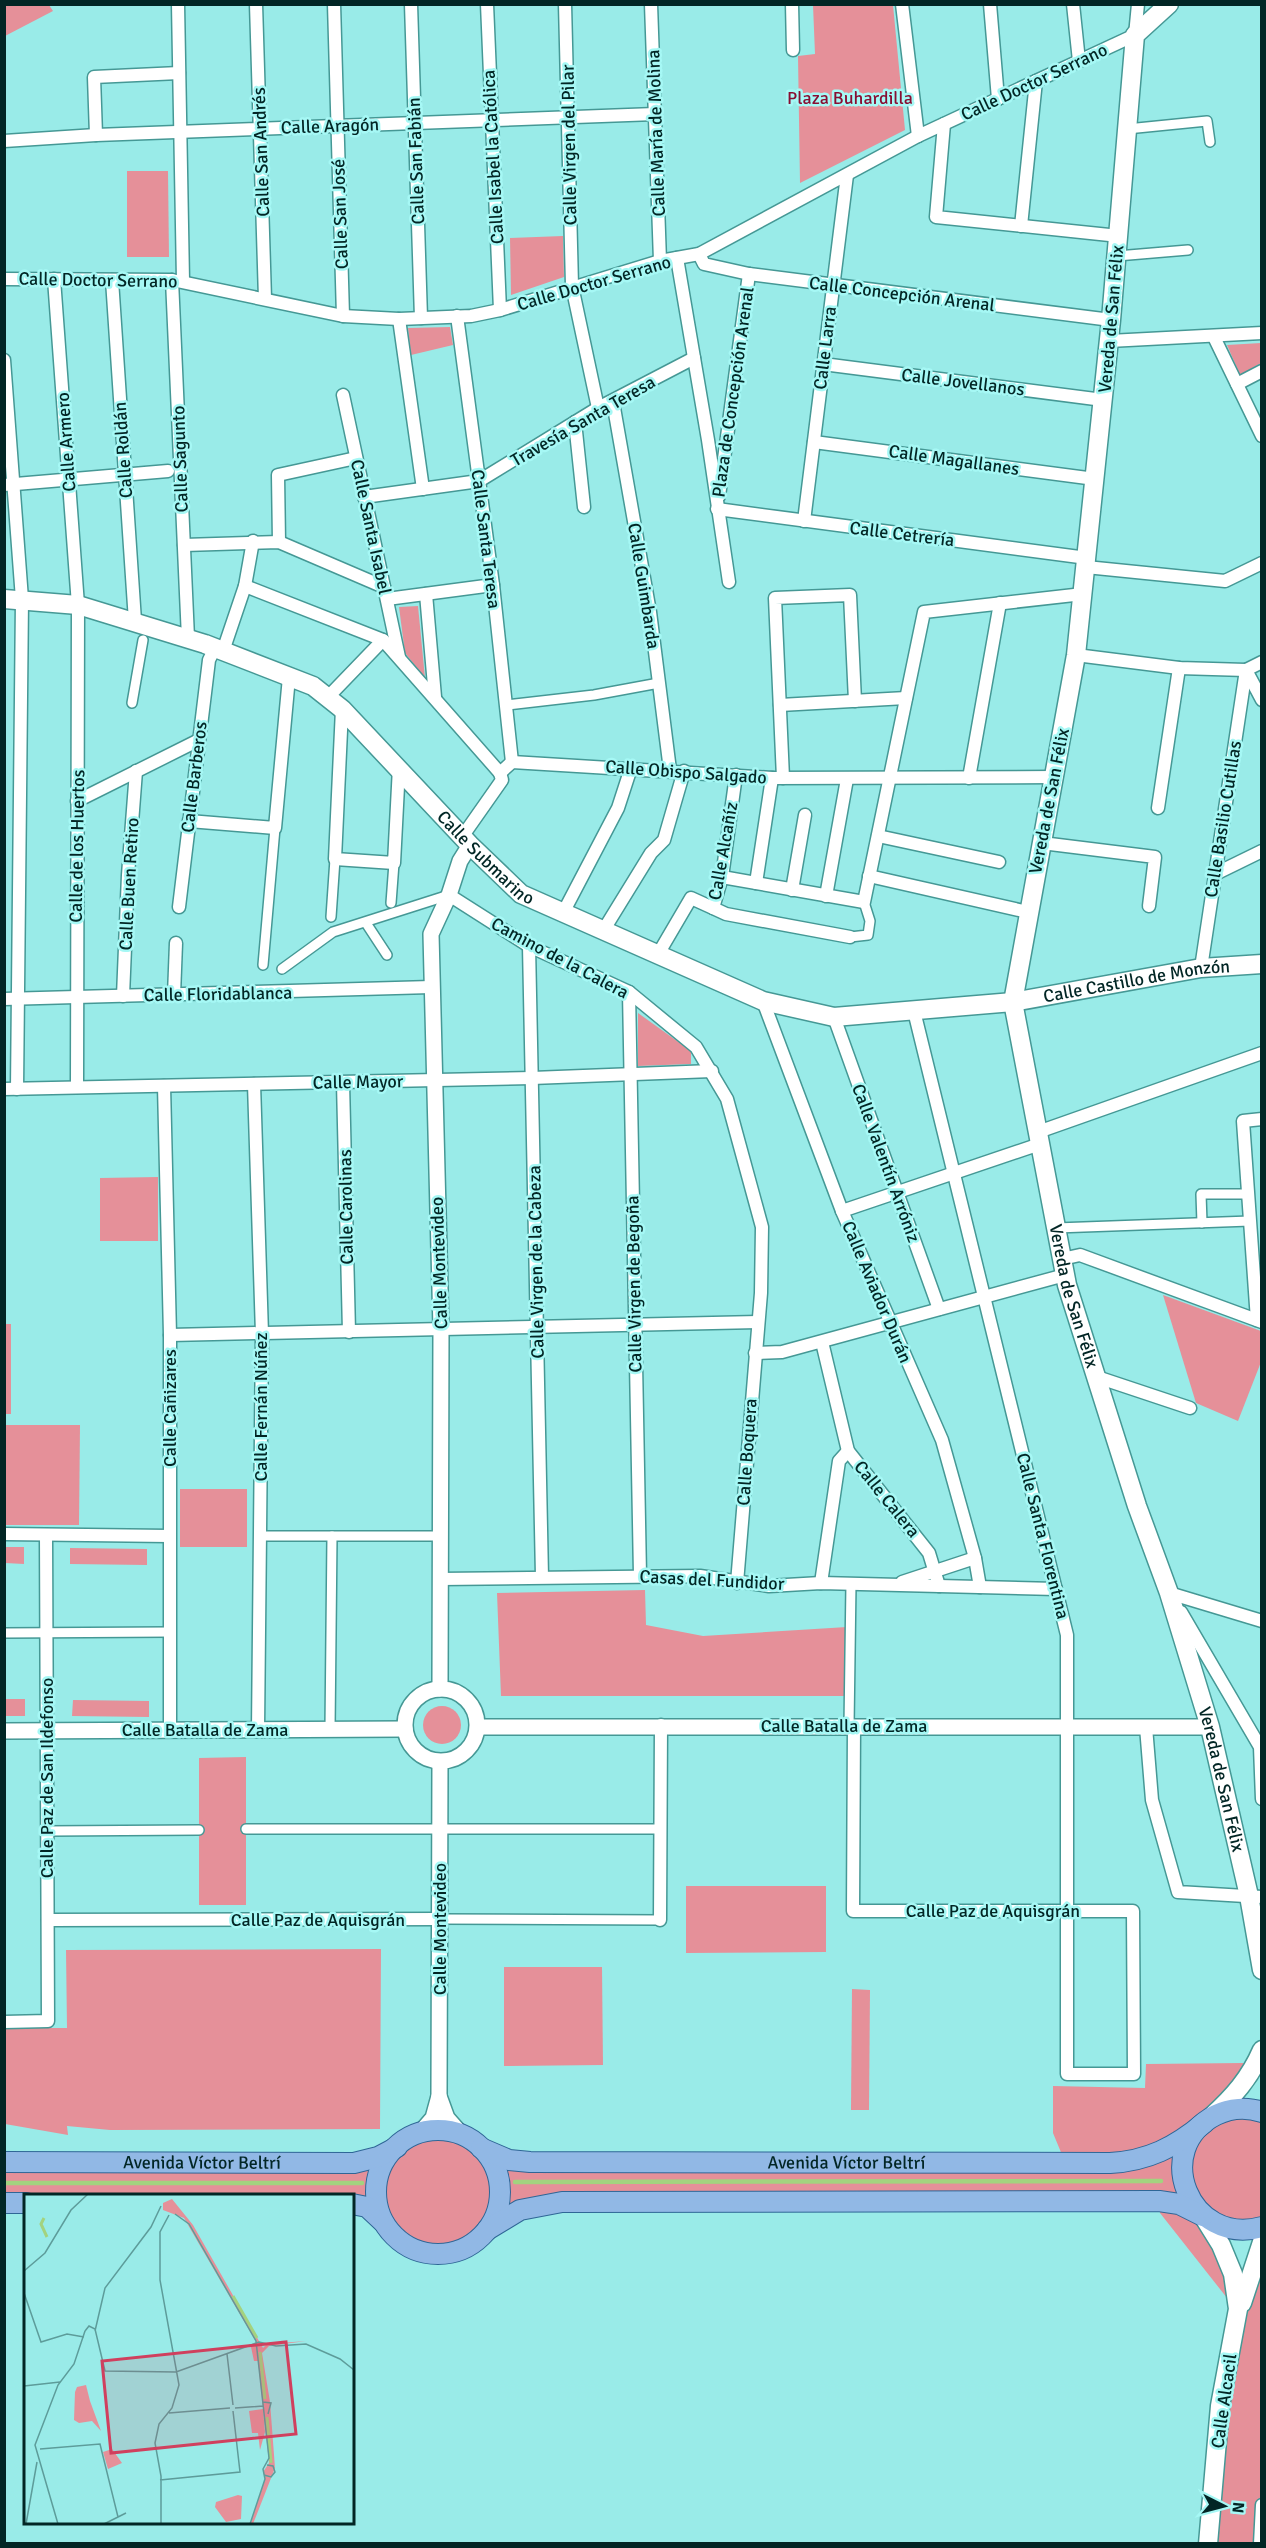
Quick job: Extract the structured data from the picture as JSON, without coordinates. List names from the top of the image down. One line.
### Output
{"streets":{"main road":["Vereda de San Félix","Calle Submarino","Calle Castillo de Monzón","Avenida Víctor Beltrí","Calle Alcacil"],"street":["Calle Doctor Serrano","Calle Aragón","Calle María de Molina","Calle Virgen del Pilar","Calle San Andrés","Calle Isabel la Católica","Calle San Fabián","Calle San José","Calle Concepción Arenal","Calle Larra","Calle Jovellanos","Plaza de Concepción Arenal","Travesía Santa Teresa","Calle Armero","Calle Roldán","Calle Sagunto","Calle Magallanes","Calle Santa Isabel","Calle Cetrería","Calle Santa Teresa","Calle Guimbarda","Calle Obispo Salgado","Calle Barberos","Calle Basilio Cutillas","Calle de los Huertos","Calle Alcañíz","Calle Buen Retiro","Camino de la Calera","Calle Floridablanca","Calle Mayor","Calle Valentín Arróniz","Calle Carolinas","Calle Virgen de la Cabeza","Calle Montevideo","Calle Virgen de Begoña","Calle Aviador Durán","Calle Fernán Núñez","Calle Cañizares","Calle Boquera","Calle Calera","Calle Santa Florentina","Casas del Fundidor","Calle Batalla de Zama","Calle Paz de San Ildefonso","Calle Paz de Aquisgrán"]},"crossings":[["Calle Doctor Serrano","Calle María de Molina"],["Calle Doctor Serrano","Calle Virgen del Pilar"],["Calle Doctor Serrano","Calle San Andrés"],["Calle Doctor Serrano","Calle Isabel la Católica"],["Calle Doctor Serrano","Calle San Fabián"],["Calle Doctor Serrano","Calle San José"],["Calle Doctor Serrano","Calle Concepción Arenal"],["Calle Doctor Serrano","Vereda de San Félix"],["Calle Doctor Serrano","Calle Larra"],["Calle Doctor Serrano","Plaza de Concepción Arenal"],["Calle Doctor Serrano","Calle Armero"],["Calle Doctor Serrano","Calle Roldán"],["Calle Doctor Serrano","Calle Sagunto"],["Calle Doctor Serrano","Calle Santa Teresa"],["Calle Aragón","Calle María de Molina"],["Calle Aragón","Calle Virgen del Pilar"],["Calle Aragón","Calle San Andrés"],["Calle Aragón","Calle Isabel la Católica"],["Calle Aragón","Calle San Fabián"],["Calle Aragón","Calle San José"],["Calle Aragón","Calle Sagunto"],["Calle Virgen del Pilar","Travesía Santa Teresa"],["Calle Concepción Arenal","Vereda de San Félix"],["Calle Concepción Arenal","Calle Larra"],["Calle Concepción Arenal","Plaza de Concepción Arenal"],["Vereda de San Félix","Calle Jovellanos"],["Vereda de San Félix","Calle Magallanes"],["Vereda de San Félix","Calle Cetrería"],["Vereda de San Félix","Calle Obispo Salgado"],["Vereda de San Félix","Calle Submarino"],["Vereda de San Félix","Calle Castillo de Monzón"],["Vereda de San Félix","Calle Batalla de Zama"],["Calle Larra","Calle Jovellanos"],["Calle Larra","Calle Magallanes"],["Calle Larra","Calle Cetrería"],["Plaza de Concepción Arenal","Travesía Santa Teresa"],["Plaza de Concepción Arenal","Calle Cetrería"],["Travesía Santa Teresa","Calle Santa Isabel"],["Travesía Santa Teresa","Calle Santa Teresa"],["Travesía Santa Teresa","Calle Guimbarda"],["Calle Armero","Calle de los Huertos"],["Calle Armero","Calle Submarino"],["Calle Roldán","Calle Submarino"],["Calle Sagunto","Calle Submarino"],["Calle Santa Teresa","Calle Obispo Salgado"],["Calle Guimbarda","Calle Obispo Salgado"],["Calle Obispo Salgado","Calle Alcañíz"],["Calle Barberos","Calle Submarino"],["Calle Basilio Cutillas","Calle Castillo de Monzón"],["Calle de los Huertos","Calle Submarino"],["Calle de los Huertos","Calle Floridablanca"],["Calle de los Huertos","Calle Mayor"],["Calle Alcañíz","Calle Submarino"],["Calle Submarino","Calle Castillo de Monzón"],["Calle Submarino","Calle Valentín Arróniz"],["Calle Submarino","Calle Montevideo"],["Calle Submarino","Calle Aviador Durán"],["Calle Submarino","Calle Santa Florentina"],["Calle Buen Retiro","Calle Floridablanca"],["Camino de la Calera","Calle Mayor"],["Camino de la Calera","Calle Virgen de la Cabeza"],["Camino de la Calera","Calle Montevideo"],["Camino de la Calera","Calle Virgen de Begoña"],["Camino de la Calera","Calle Boquera"],["Calle Floridablanca","Calle Montevideo"],["Calle Mayor","Calle Carolinas"],["Calle Mayor","Calle Virgen de la Cabeza"],["Calle Mayor","Calle Montevideo"],["Calle Mayor","Calle Virgen de Begoña"],["Calle Mayor","Calle Fernán Núñez"],["Calle Mayor","Calle Cañizares"],["Calle Virgen de la Cabeza","Casas del Fundidor"],["Calle Montevideo","Casas del Fundidor"],["Calle Montevideo","Calle Batalla de Zama"],["Calle Montevideo","Calle Paz de Aquisgrán"],["Calle Montevideo","Avenida Víctor Beltrí"],["Calle Virgen de Begoña","Casas del Fundidor"],["Calle Aviador Durán","Casas del Fundidor"],["Calle Fernán Núñez","Calle Batalla de Zama"],["Calle Cañizares","Calle Batalla de Zama"],["Calle Boquera","Casas del Fundidor"],["Calle Calera","Casas del Fundidor"],["Calle Santa Florentina","Casas del Fundidor"],["Calle Santa Florentina","Calle Batalla de Zama"],["Calle Santa Florentina","Calle Paz de Aquisgrán"],["Calle Batalla de Zama","Calle Paz de San Ildefonso"],["Calle Batalla de Zama","Calle Paz de Aquisgrán"],["Calle Paz de San Ildefonso","Calle Paz de Aquisgrán"]],"parks":["Plaza Buhardilla"],"north":"right"}
